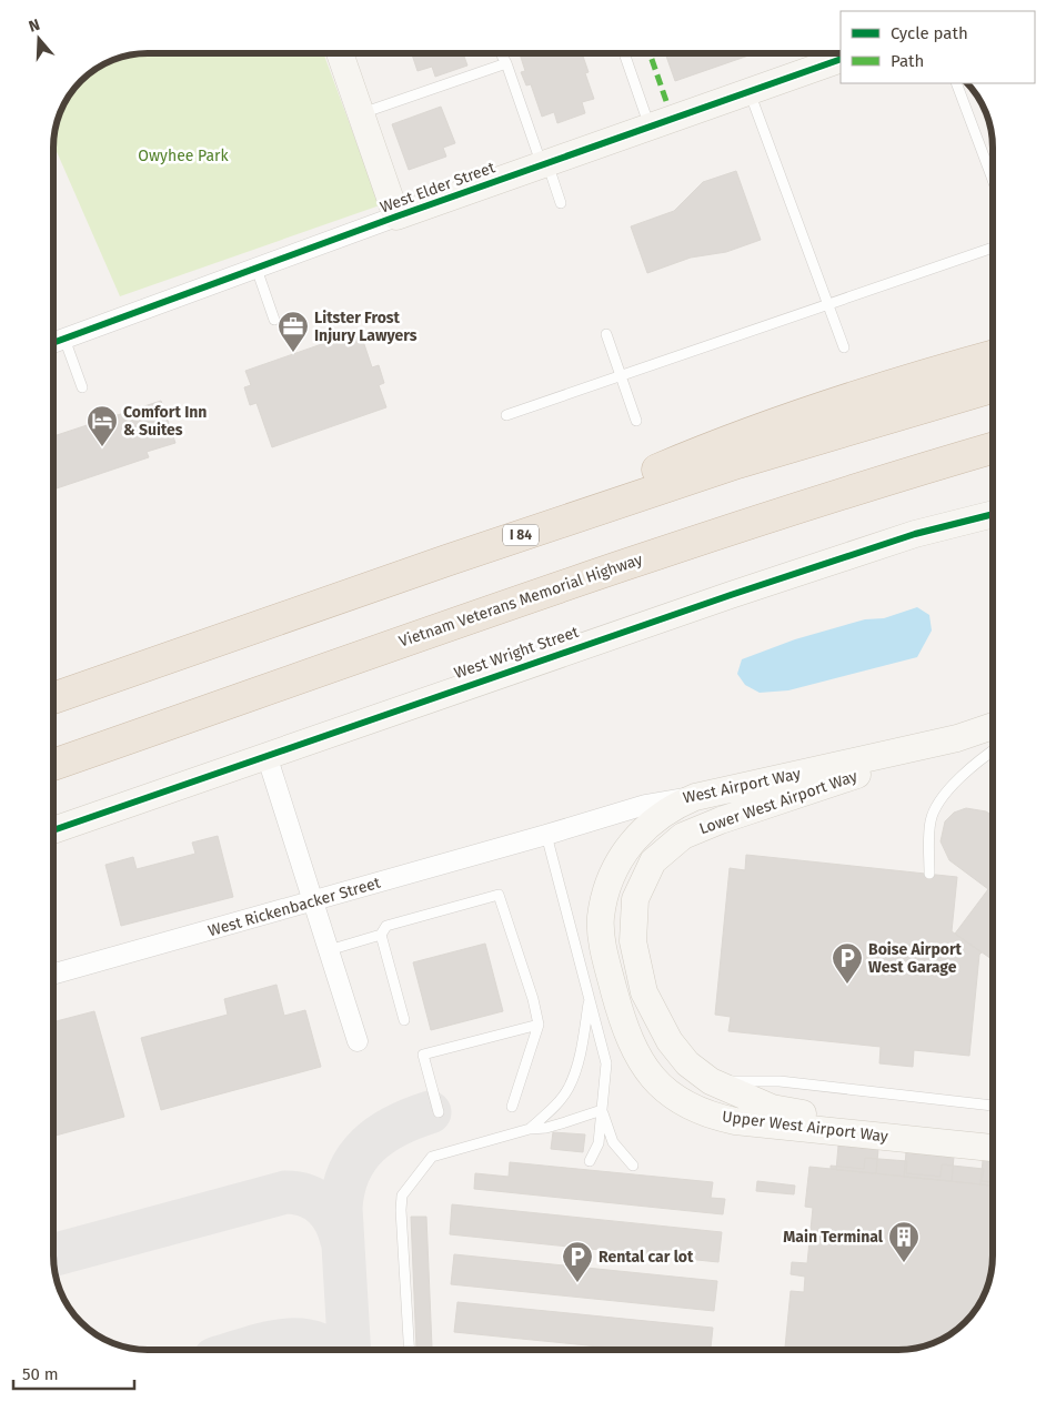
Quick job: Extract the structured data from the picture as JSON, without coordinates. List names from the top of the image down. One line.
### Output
{"streets":{"highway":["I 84","Vietnam Veterans Memorial Highway"],"main road":["West Elder Street","West Wright Street","West Airport Way","Lower West Airport Way","Upper West Airport Way"],"street":["West Rickenbacker Street"]},"crossings":[["West Airport Way","Lower West Airport Way"],["West Airport Way","West Rickenbacker Street"],["West Airport Way","Upper West Airport Way"]],"parks":["Owyhee Park"],"places":{"office":["Litster Frost Injury Lawyers"],"hotel":["Comfort Inn & Suites"],"parking":["Boise Airport West Garage","Rental car lot"],"building":["Main Terminal"]},"legend":["Cycle path","Path"],"scale_bar":"50 m","north":"top"}
